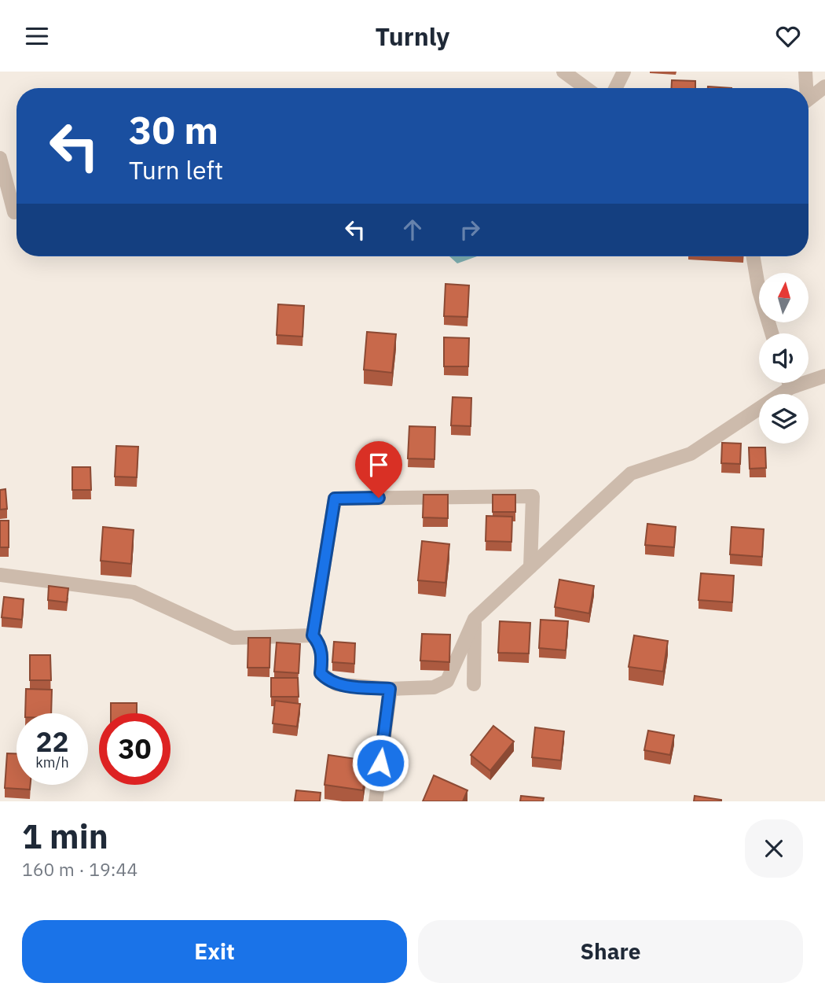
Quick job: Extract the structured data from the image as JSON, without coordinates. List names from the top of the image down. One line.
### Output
{"north":"top","page":{"header":"Turnly","turn":["30 m","Turn left"],"speed":"22 km/h","limit":"30","heading":["1 min","160 m · 19:44"],"buttons":["Exit","Share"]}}
